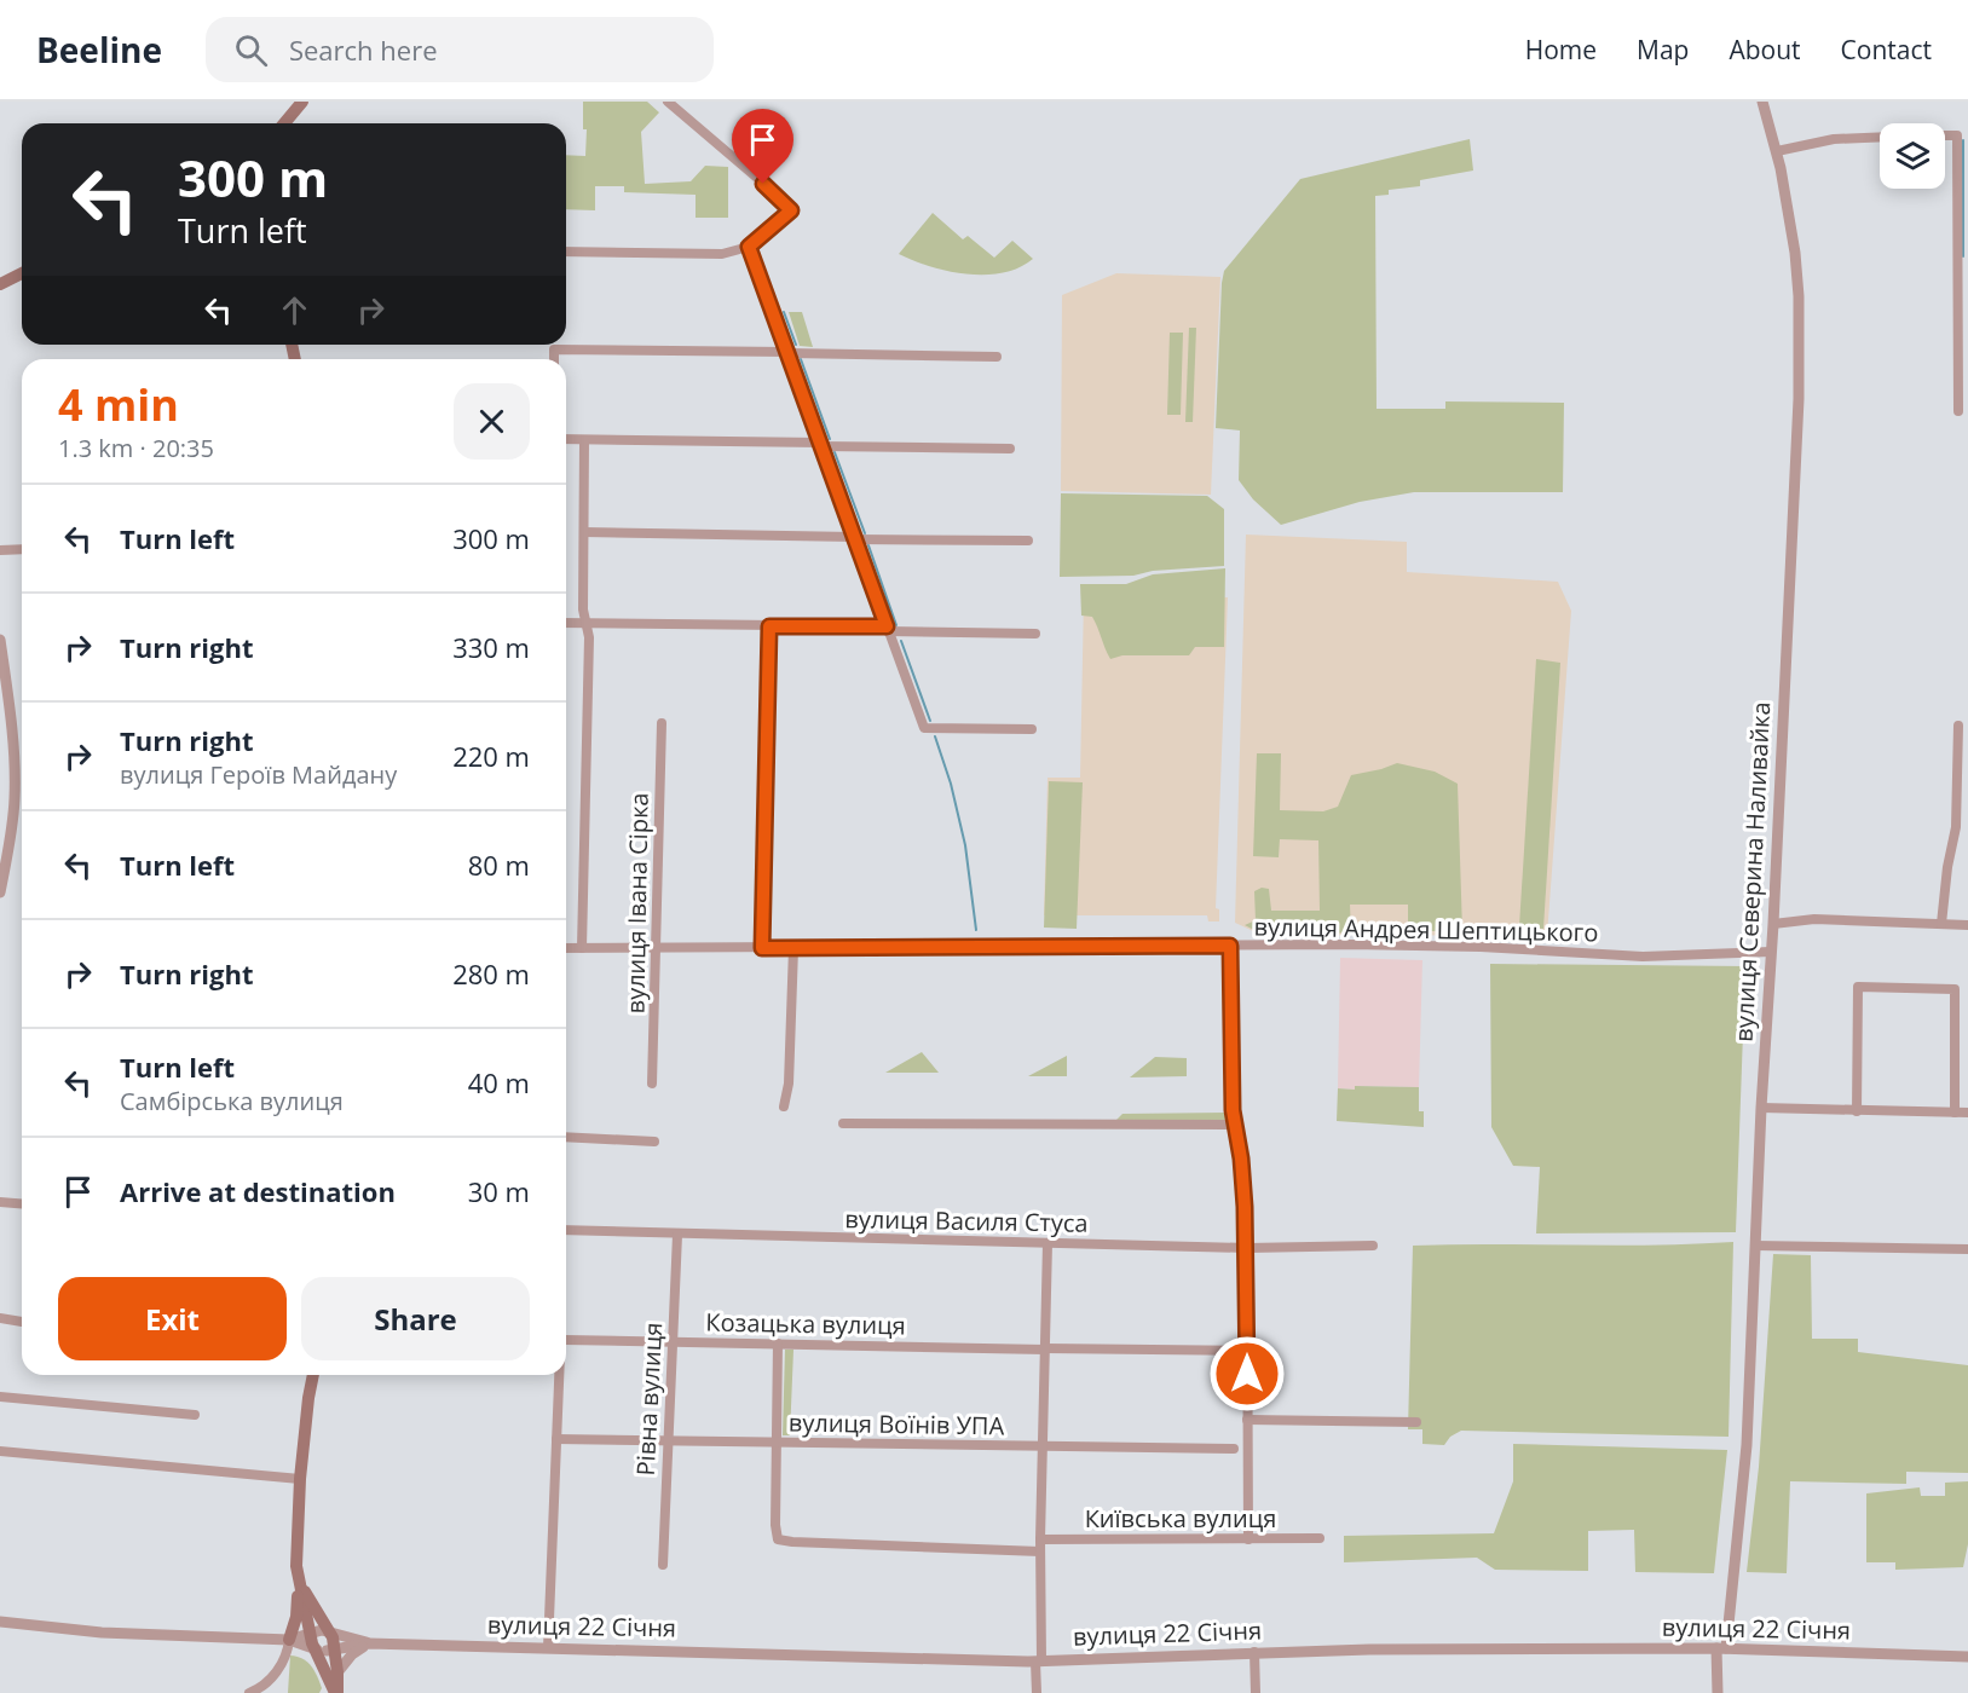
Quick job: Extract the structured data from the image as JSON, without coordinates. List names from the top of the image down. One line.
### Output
{"streets":{"street":["вулиця Северина Наливайка","вулиця Івана Сірка","вулиця Андрея Шептицького","вулиця Василя Стуса","Козацька вулиця","Рівна вулиця","вулиця Воїнів УПА","Київська вулиця","вулиця 22 Січня"]},"crossings":[["вулиця Северина Наливайка","вулиця Андрея Шептицького"],["вулиця Северина Наливайка","вулиця 22 Січня"],["вулиця Івана Сірка","вулиця Андрея Шептицького"],["вулиця Василя Стуса","Рівна вулиця"],["Козацька вулиця","Рівна вулиця"],["Рівна вулиця","вулиця Воїнів УПА"]],"page":{"header":"Beeline","search":"Search here","nav":["Home","Map","About","Contact"],"turn":["300 m","Turn left"],"heading":["4 min","1.3 km · 20:35"],"list":[{"name":"Turn left","value":"300 m"},{"name":"Turn right","value":"330 m"},{"name":"Turn right","note":"вулиця Героїв Майдану","value":"220 m"},{"name":"Turn left","value":"80 m"},{"name":"Turn right","value":"280 m"},{"name":"Turn left","note":"Самбірська вулиця","value":"40 m"},{"name":"Arrive at destination","value":"30 m"}],"buttons":["Exit","Share"]}}
